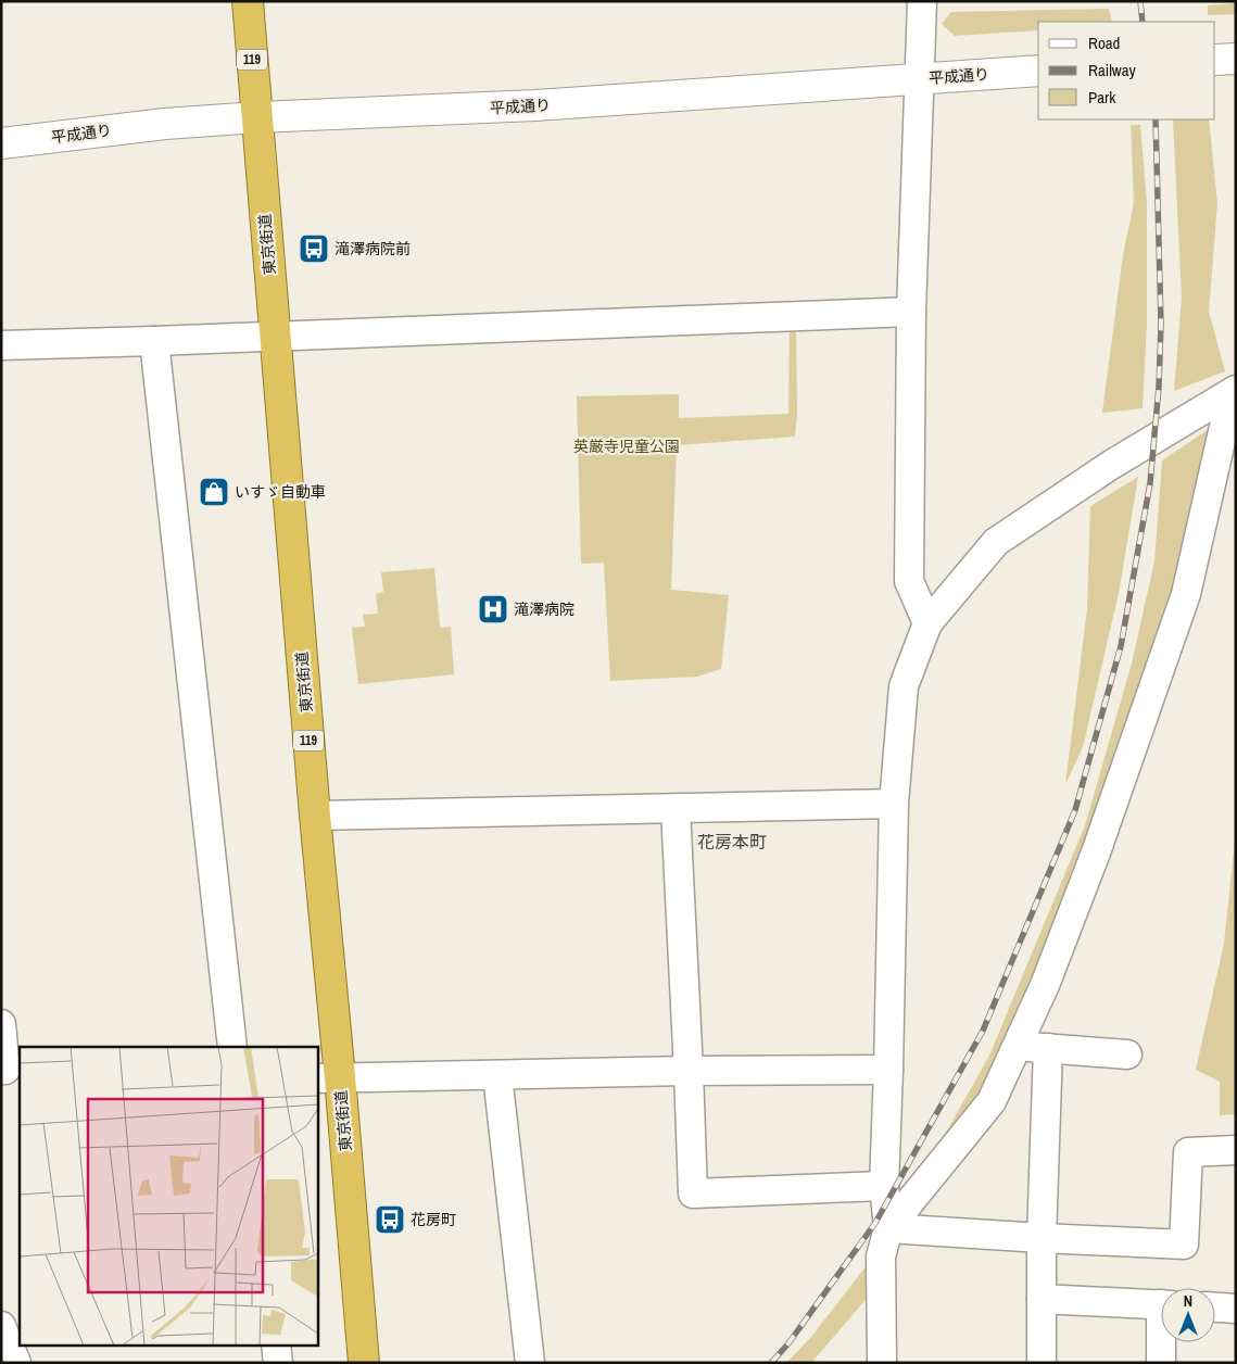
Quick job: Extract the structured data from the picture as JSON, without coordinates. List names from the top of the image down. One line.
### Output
{"streets":{"highway":["119","東京街道"],"street":["平成通り"]},"crossings":[["平成通り","東京街道"]],"districts":["花房本町"],"parks":["英厳寺児童公園"],"places":{"bus stop":["滝澤病院前","花房町"],"shop":["いすゞ自動車"],"hospital":["滝澤病院"]},"legend":["Road","Railway","Park"],"north":"top"}
